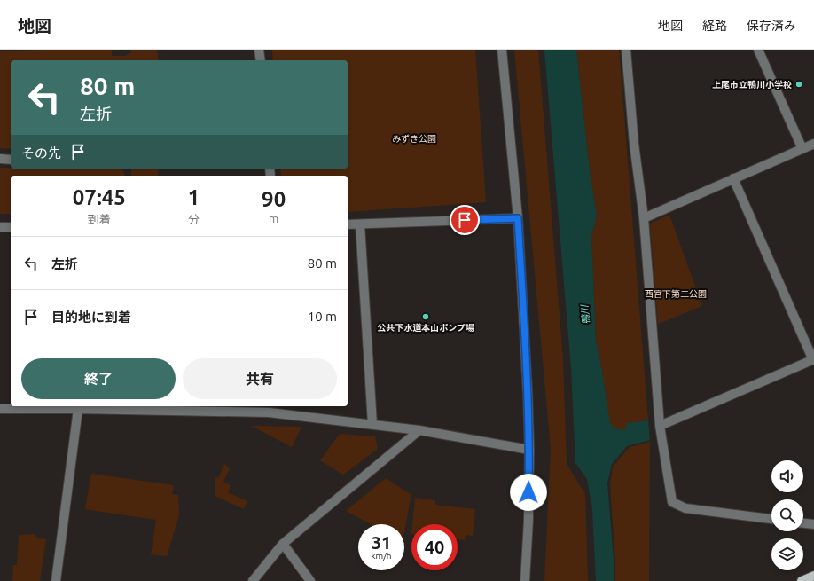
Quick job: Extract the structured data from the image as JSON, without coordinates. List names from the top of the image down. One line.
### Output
{"water":["鴨川"],"parks":["みずき公園","西宮下第二公園"],"places":["上尾市立鴨川小学校","公共下水道本山ポンプ場"],"page":{"header":"地図","nav":["地図","経路","保存済み"],"turn":["80 m","左折"],"then":"その先","eta":["07:45","到着","1","分","90","m"],"list":[{"name":"左折","value":"80 m"},{"name":"目的地に到着","value":"10 m"}],"buttons":["終了","共有"],"speed":"31 km/h","limit":"40"}}
